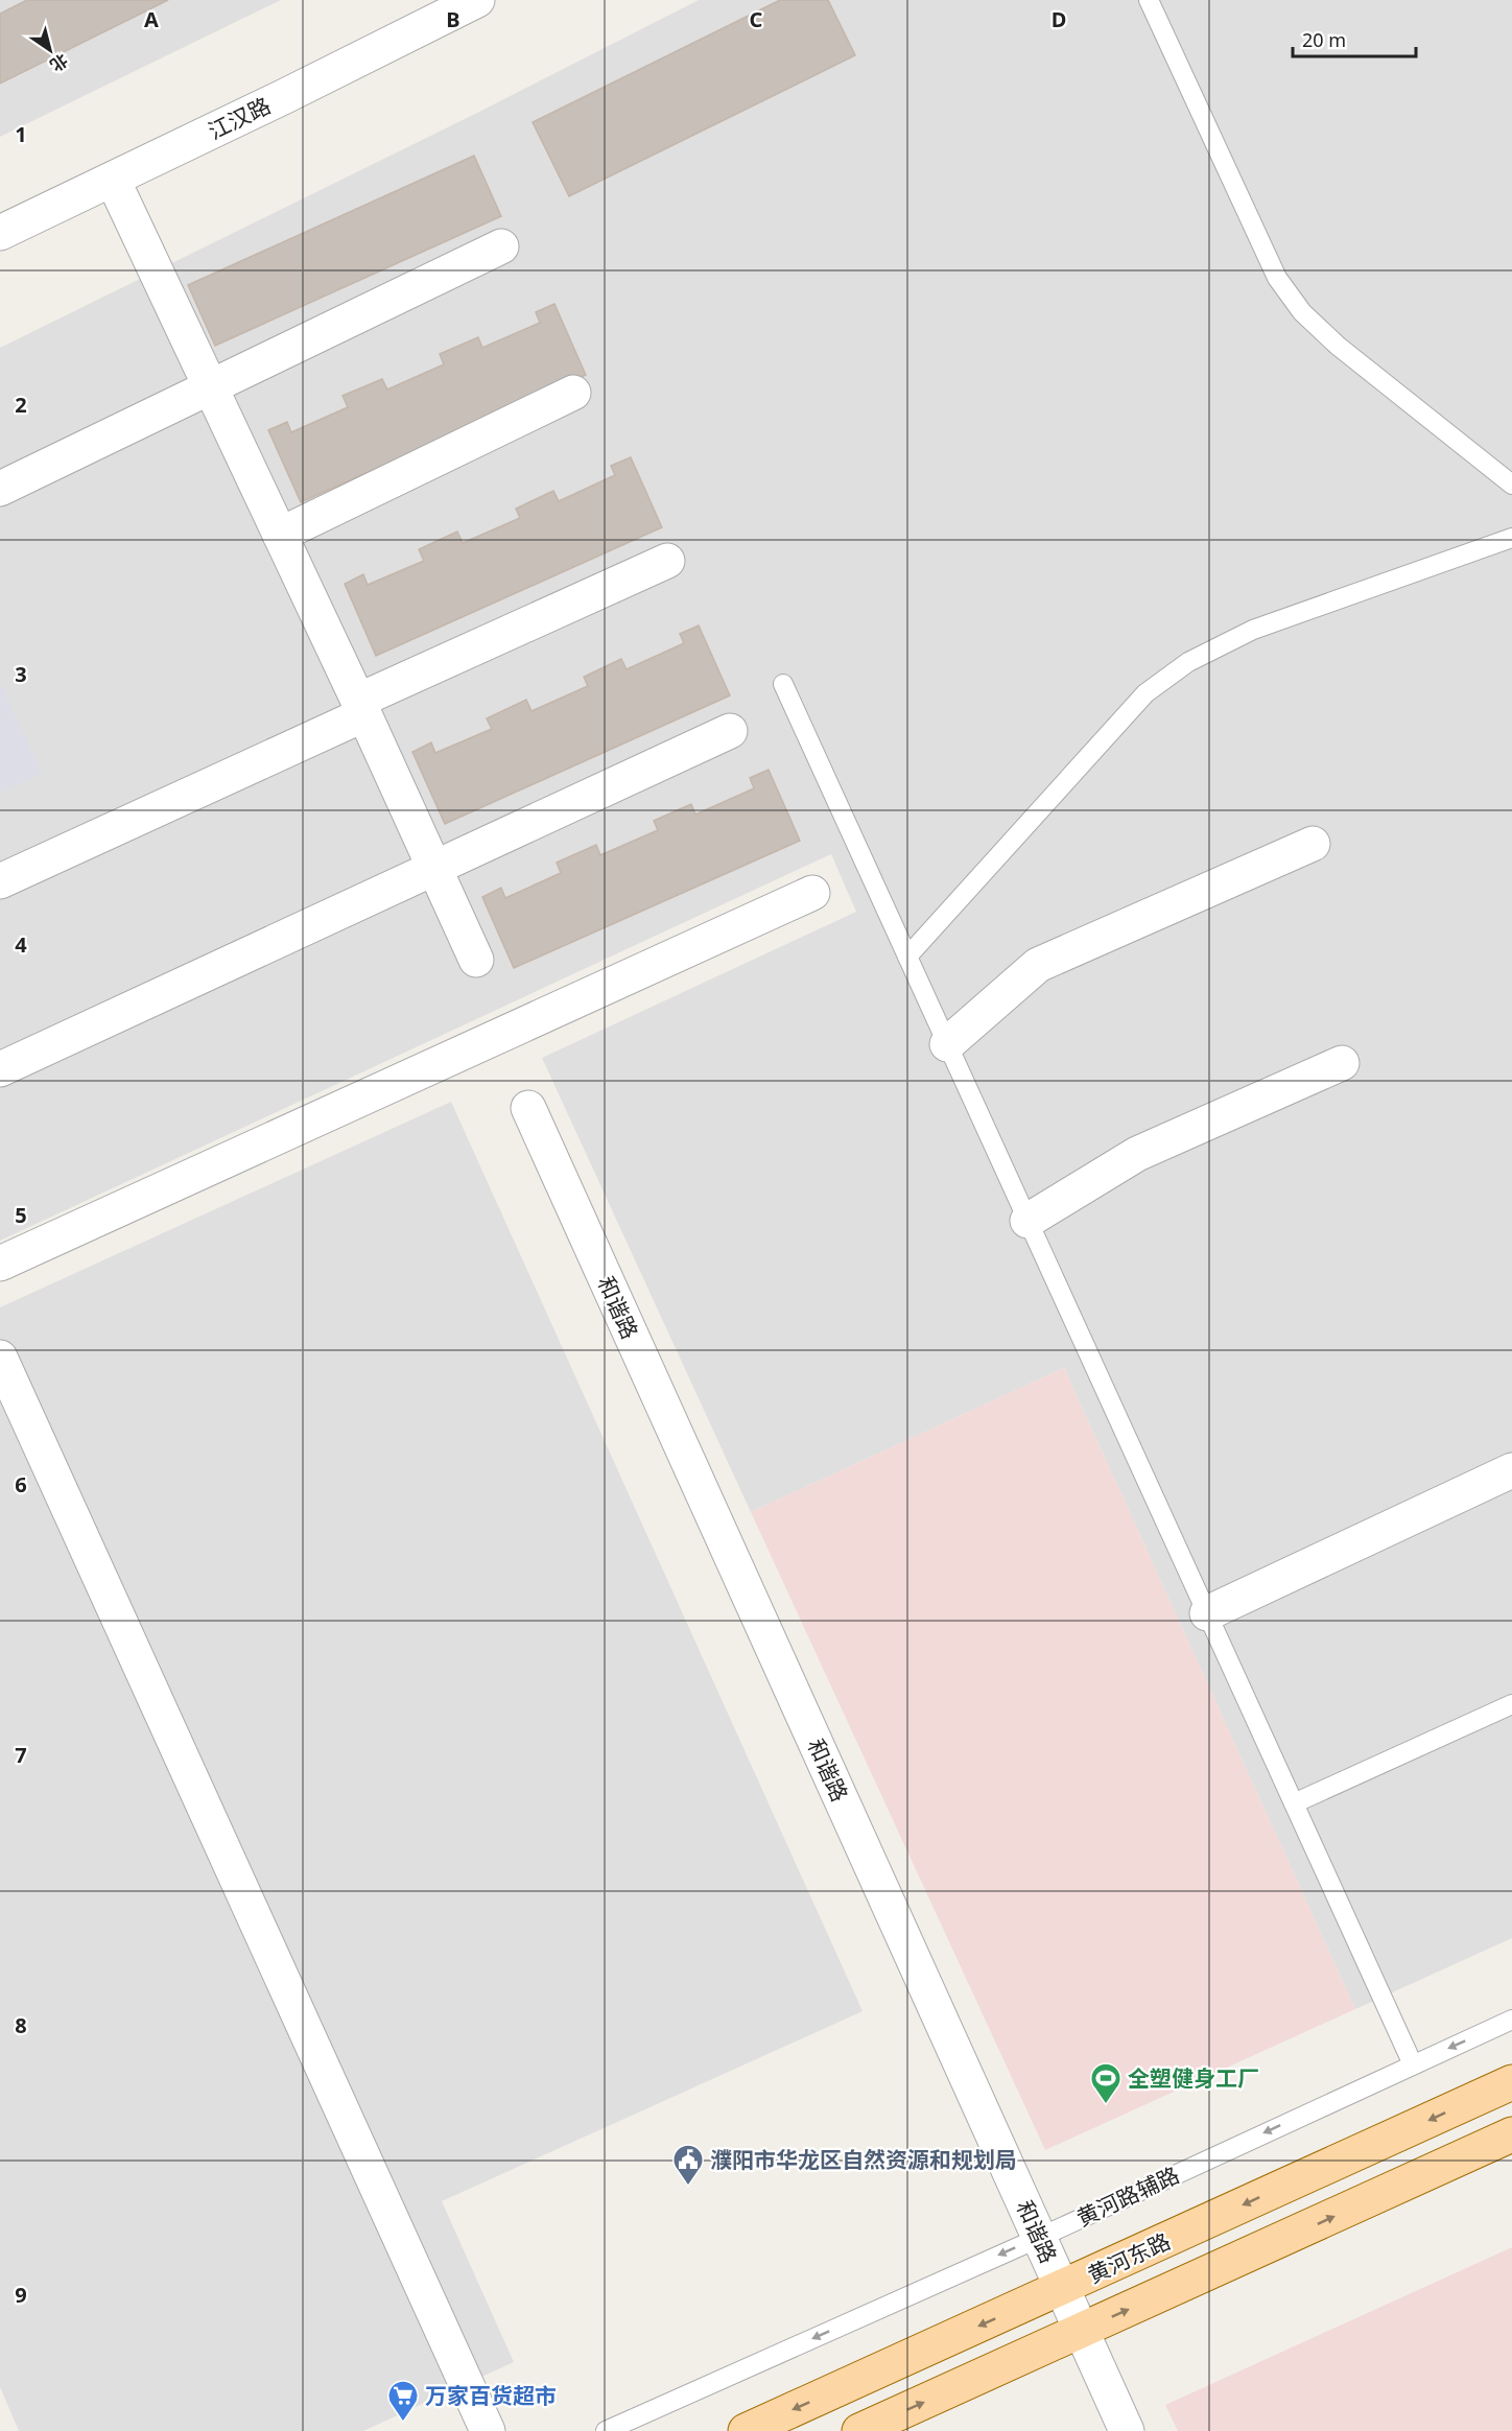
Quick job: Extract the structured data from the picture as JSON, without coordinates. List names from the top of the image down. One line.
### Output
{"streets":{"main road":["黄河东路"],"street":["江汉路","和谐路"],"lane":["黄河路辅路"]},"crossings":[["和谐路","黄河路辅路"],["和谐路","黄河东路"]],"one_way":["黄河路辅路"],"places":{"sports":["全塑健身工厂"],"public building":["濮阳市华龙区自然资源和规划局"],"supermarket":["万家百货超市"]},"scale_bar":"20 m","north":"bottom right","grid":{"columns":["A","B","C","D"],"rows":["1","2","3","4","5","6","7","8","9"]}}
